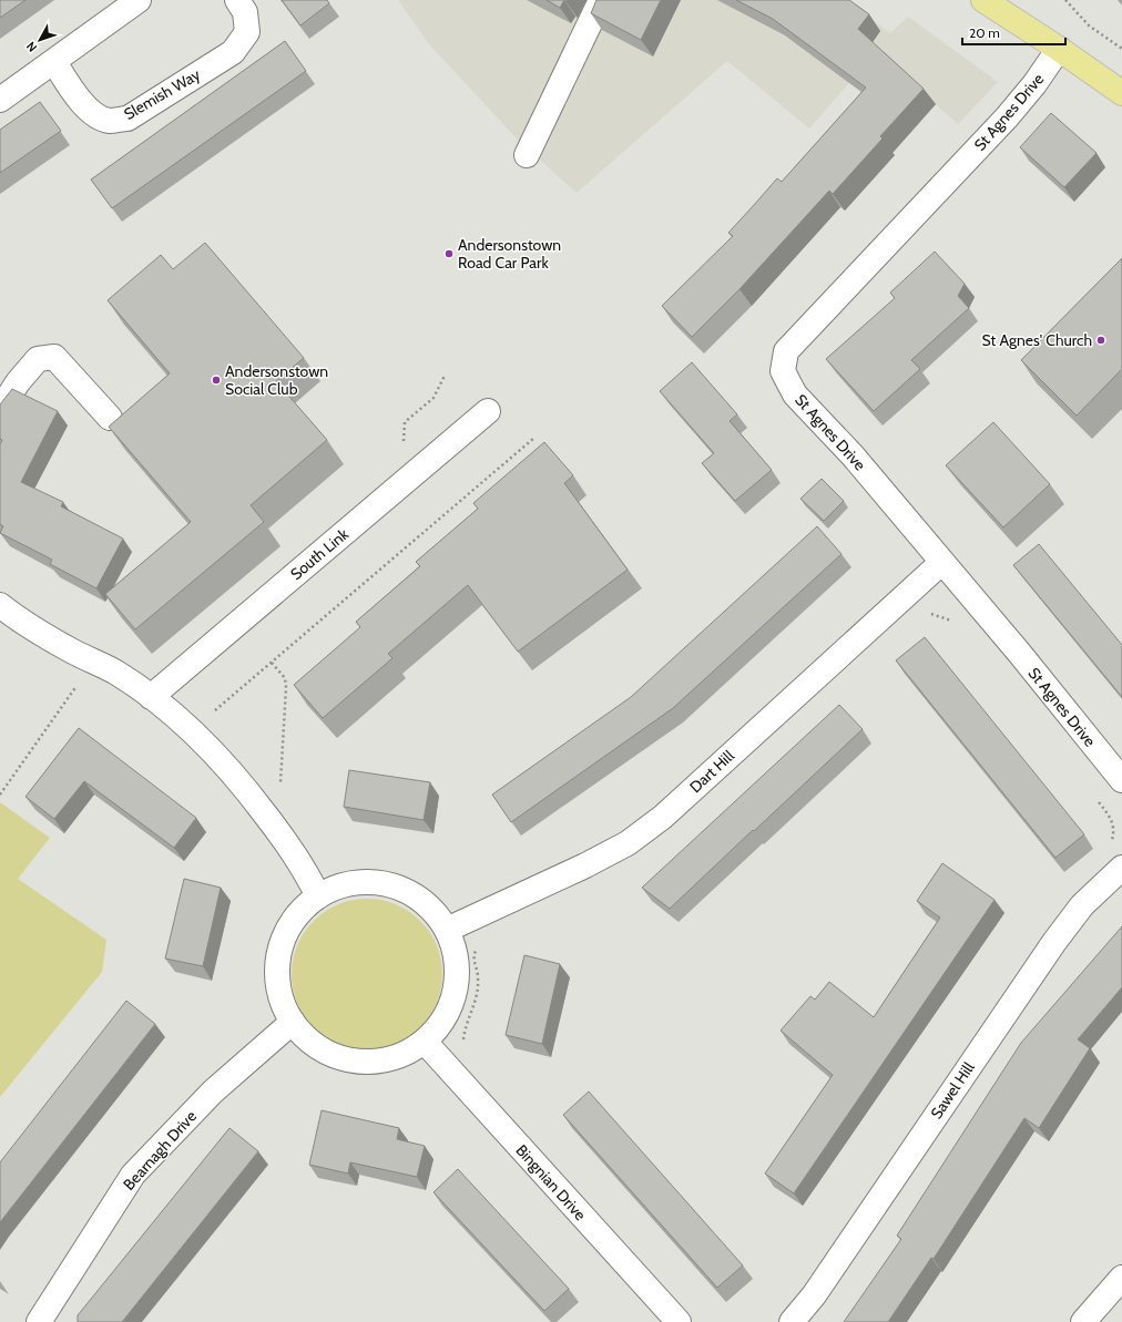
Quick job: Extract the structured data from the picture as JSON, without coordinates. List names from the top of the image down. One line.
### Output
{"streets":{"street":["Slemish Way","St Agnes Drive","South Link","Dart Hill","Sawel Hill","Bearnagh Drive","Bingnian Drive"]},"crossings":[["St Agnes Drive","Dart Hill"]],"places":["Andersonstown Road Car Park","St Agnes' Church","Andersonstown Social Club"],"scale_bar":"20 m","north":"bottom left"}
